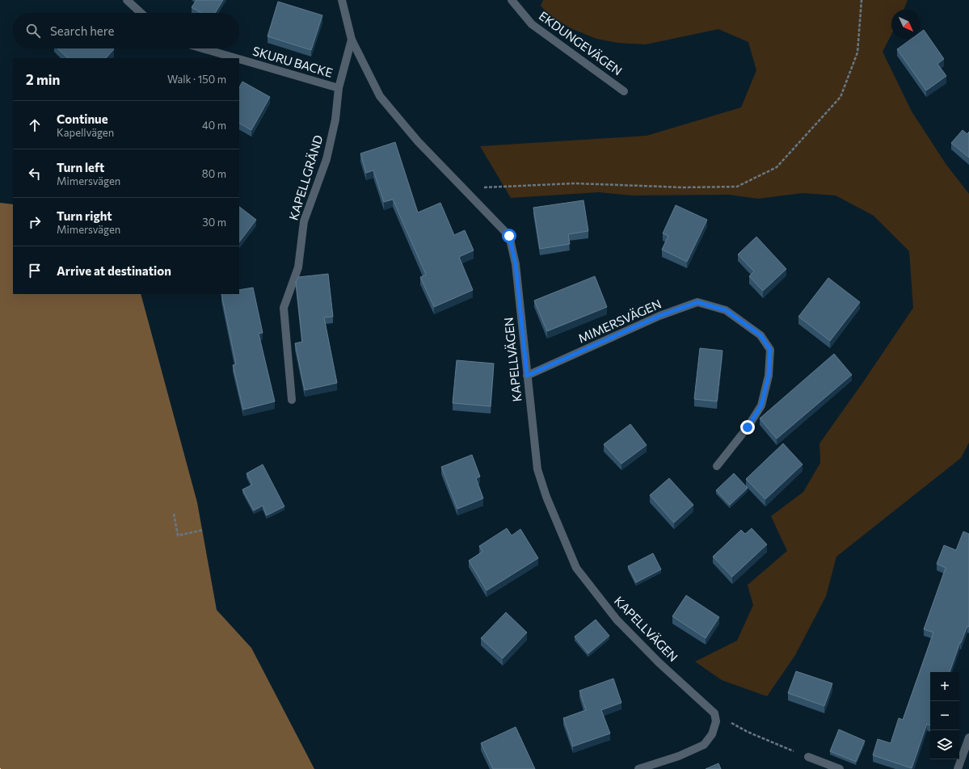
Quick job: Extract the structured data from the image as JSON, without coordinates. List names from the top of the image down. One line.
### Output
{"streets":{"street":["EKDUNGEVÄGEN","SKURU BACKE","KAPELLGRÄND","MIMERSVÄGEN","KAPELLVÄGEN"]},"crossings":[["SKURU BACKE","KAPELLGRÄND"],["KAPELLGRÄND","KAPELLVÄGEN"],["MIMERSVÄGEN","KAPELLVÄGEN"]],"north":"bottom right","page":{"search":"Search here","heading":["2 min","Walk · 150 m"],"list":[["Continue","Kapellvägen","40 m"],["Turn left","Mimersvägen","80 m"],["Turn right","Mimersvägen","30 m"],"Arrive at destination"],"map_buttons":["+","−"]}}
